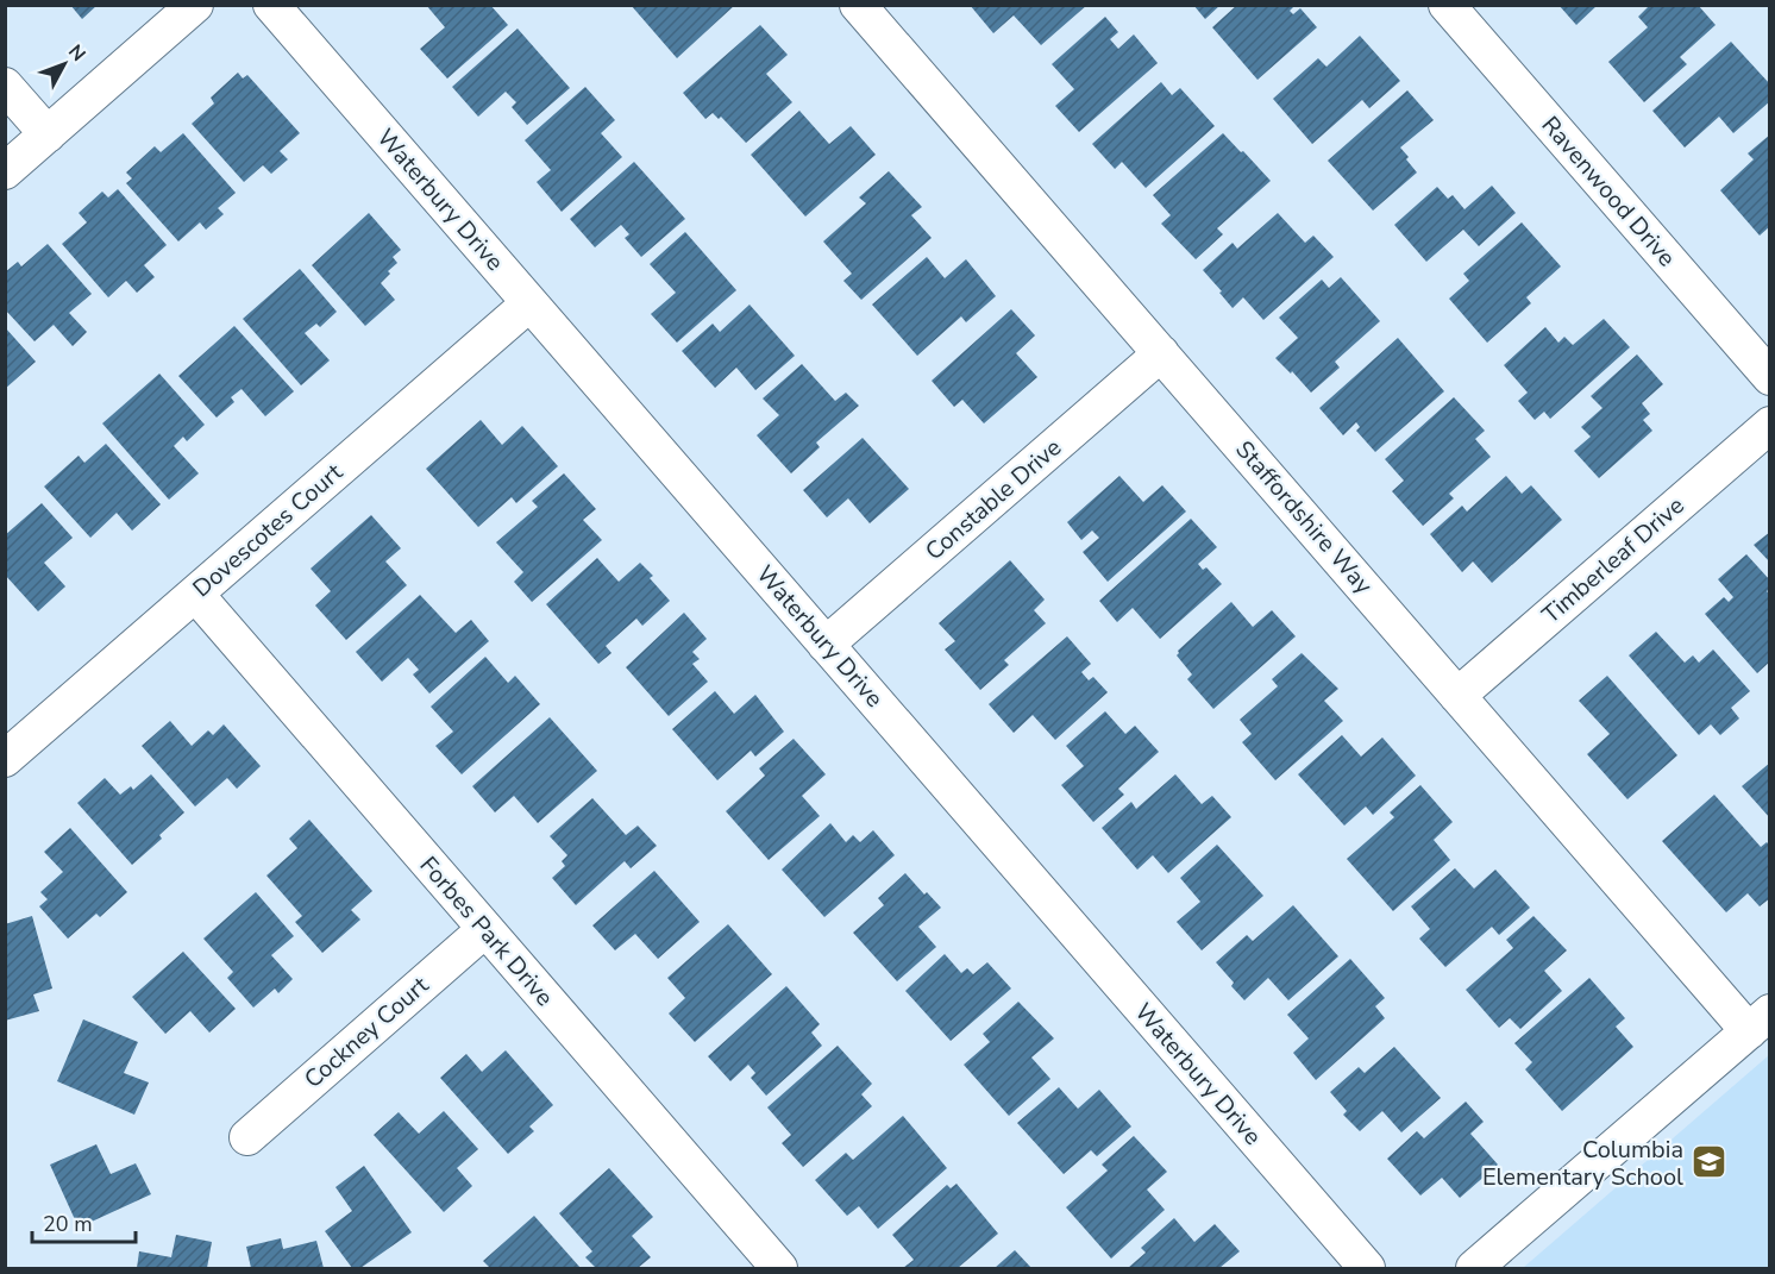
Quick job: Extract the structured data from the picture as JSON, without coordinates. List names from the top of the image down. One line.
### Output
{"streets":{"street":["Ravenwood Drive","Waterbury Drive","Constable Drive","Staffordshire Way","Dovescotes Court","Timberleaf Drive","Forbes Park Drive","Cockney Court"]},"crossings":[["Waterbury Drive","Constable Drive"],["Waterbury Drive","Dovescotes Court"],["Constable Drive","Staffordshire Way"],["Staffordshire Way","Timberleaf Drive"],["Dovescotes Court","Forbes Park Drive"],["Forbes Park Drive","Cockney Court"]],"places":{"school or university":["Columbia Elementary School"]},"scale_bar":"20 m","north":"top right"}
